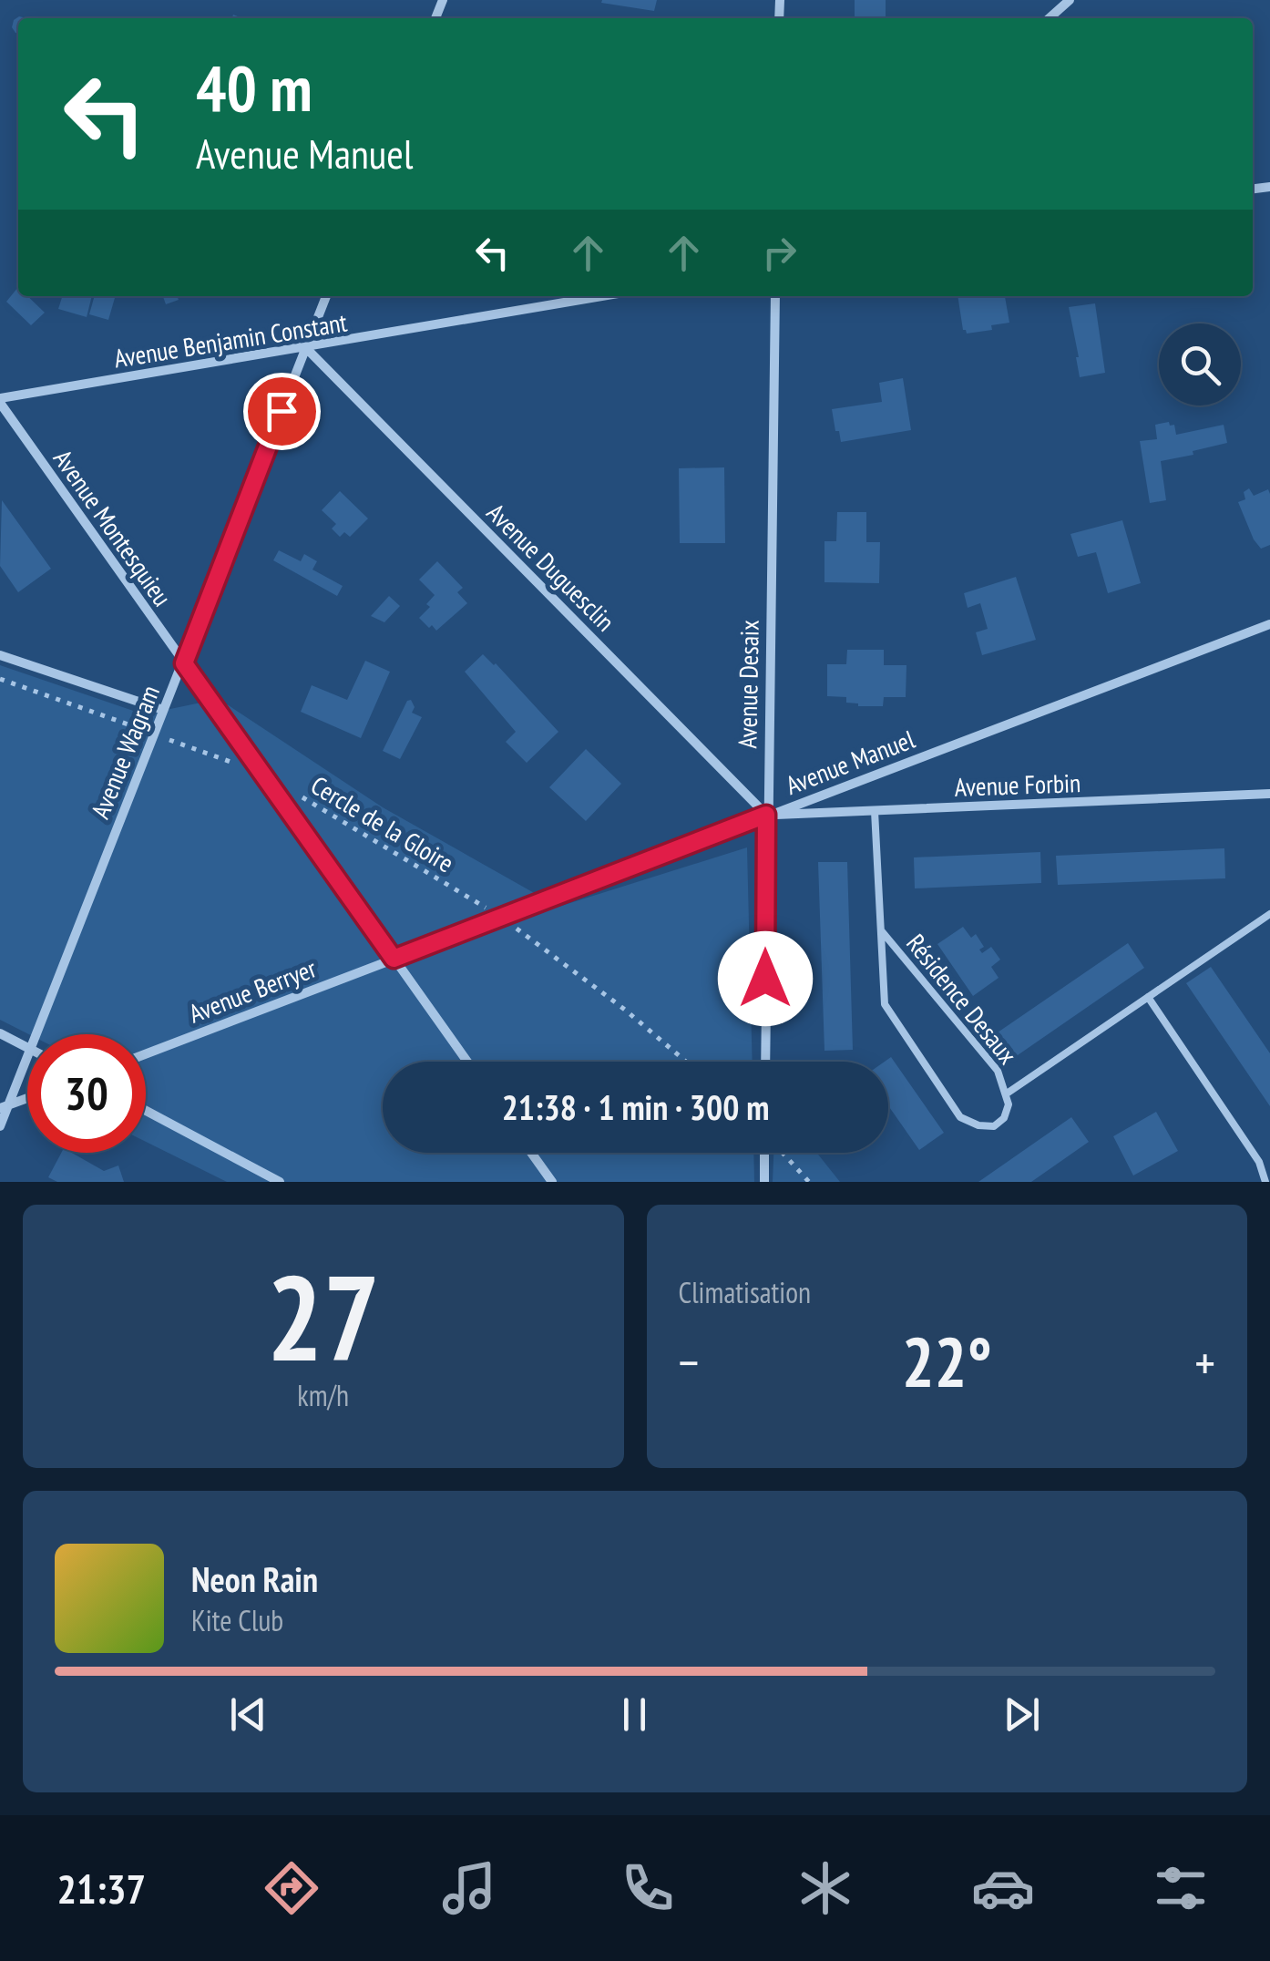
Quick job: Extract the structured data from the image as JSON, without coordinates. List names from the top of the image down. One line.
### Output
{"streets":{"street":["Avenue Benjamin Constant","Avenue Montesquieu","Avenue Duguesclin","Avenue Desaix","Avenue Wagram","Avenue Manuel","Avenue Forbin","Avenue Berryer"],"lane":["Résidence Desaux"],"path":["Cercle de la Gloire"]},"crossings":[["Avenue Benjamin Constant","Avenue Montesquieu"],["Avenue Benjamin Constant","Avenue Duguesclin"],["Avenue Benjamin Constant","Avenue Wagram"],["Avenue Montesquieu","Avenue Wagram"],["Avenue Montesquieu","Avenue Manuel"],["Avenue Montesquieu","Avenue Berryer"],["Avenue Duguesclin","Avenue Desaix"],["Avenue Duguesclin","Avenue Wagram"],["Avenue Duguesclin","Avenue Manuel"],["Avenue Duguesclin","Avenue Forbin"],["Avenue Desaix","Avenue Manuel"],["Avenue Desaix","Avenue Forbin"],["Avenue Manuel","Avenue Forbin"],["Avenue Manuel","Cercle de la Gloire"],["Avenue Manuel","Avenue Berryer"],["Avenue Forbin","Résidence Desaux"]],"page":{"turn":["40 m","Avenue Manuel"],"limit":"30","trip":"21:38 · 1 min · 300 m","tile":[["27","km/h"],"Climatisation"],"heat":["−","22°","+"],"song":["Neon Rain","Kite Club"],"tabs":"21:37"}}
